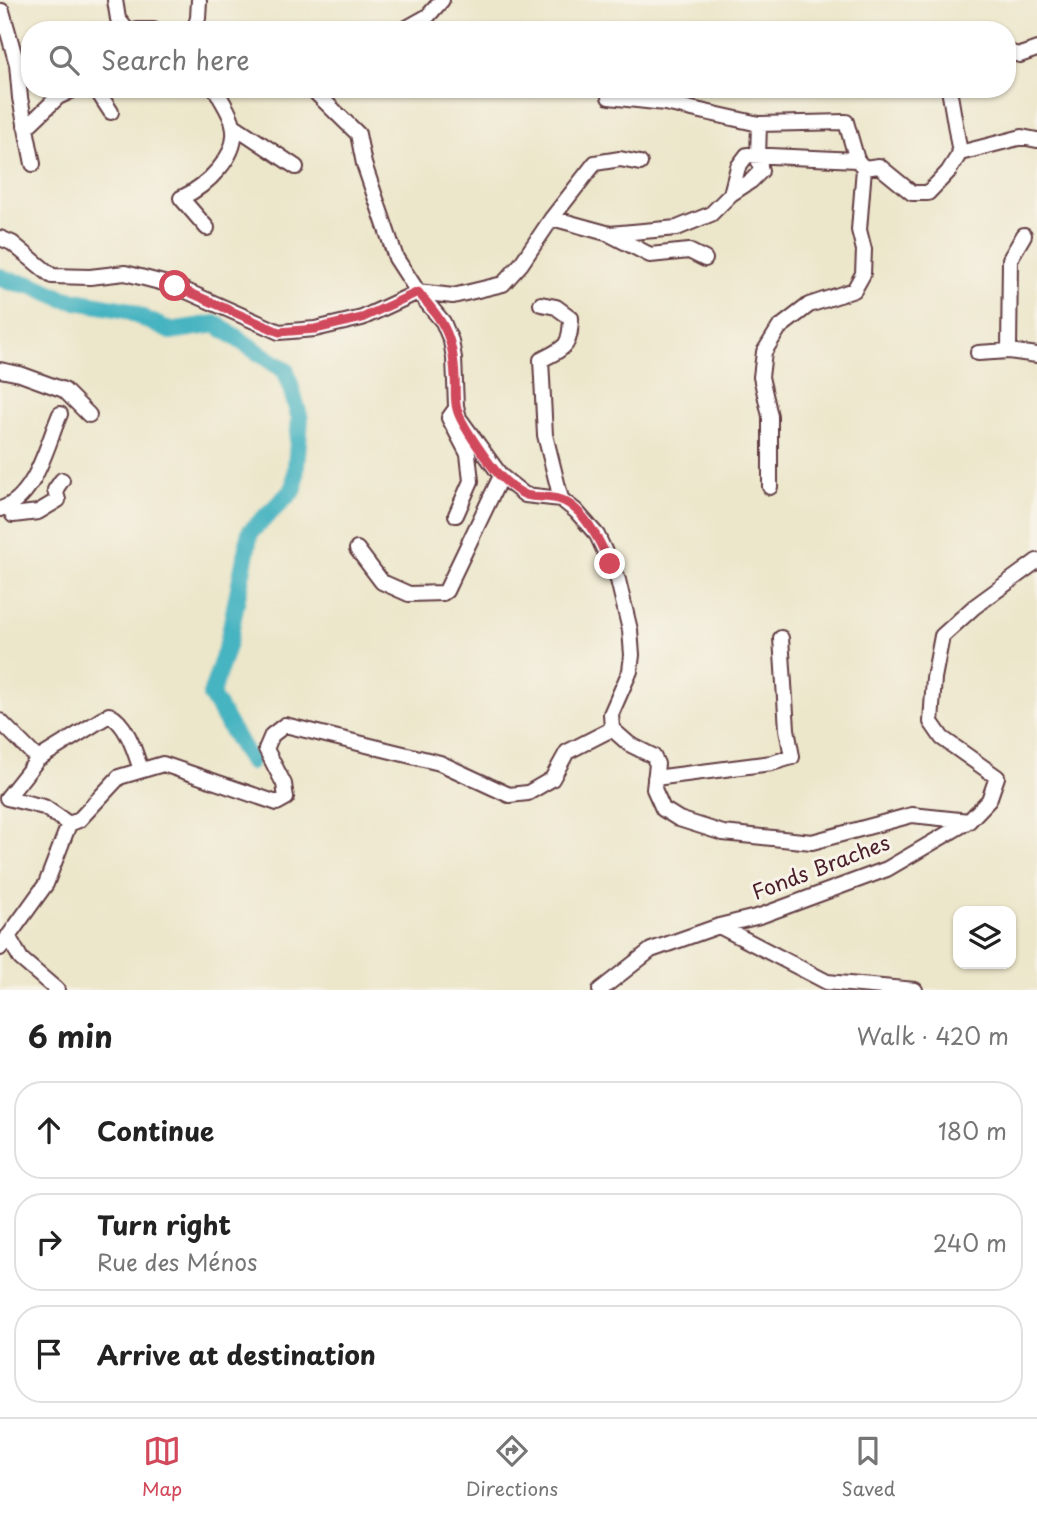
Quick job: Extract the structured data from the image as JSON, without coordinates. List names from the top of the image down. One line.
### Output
{"streets":{"street":["Fonds Braches"]},"page":{"search":"Search here","heading":["6 min","Walk · 420 m"],"list":[["Continue","180 m"],["Turn right","Rue des Ménos","240 m"],"Arrive at destination"],"nav":["Map","Directions","Saved"]}}
